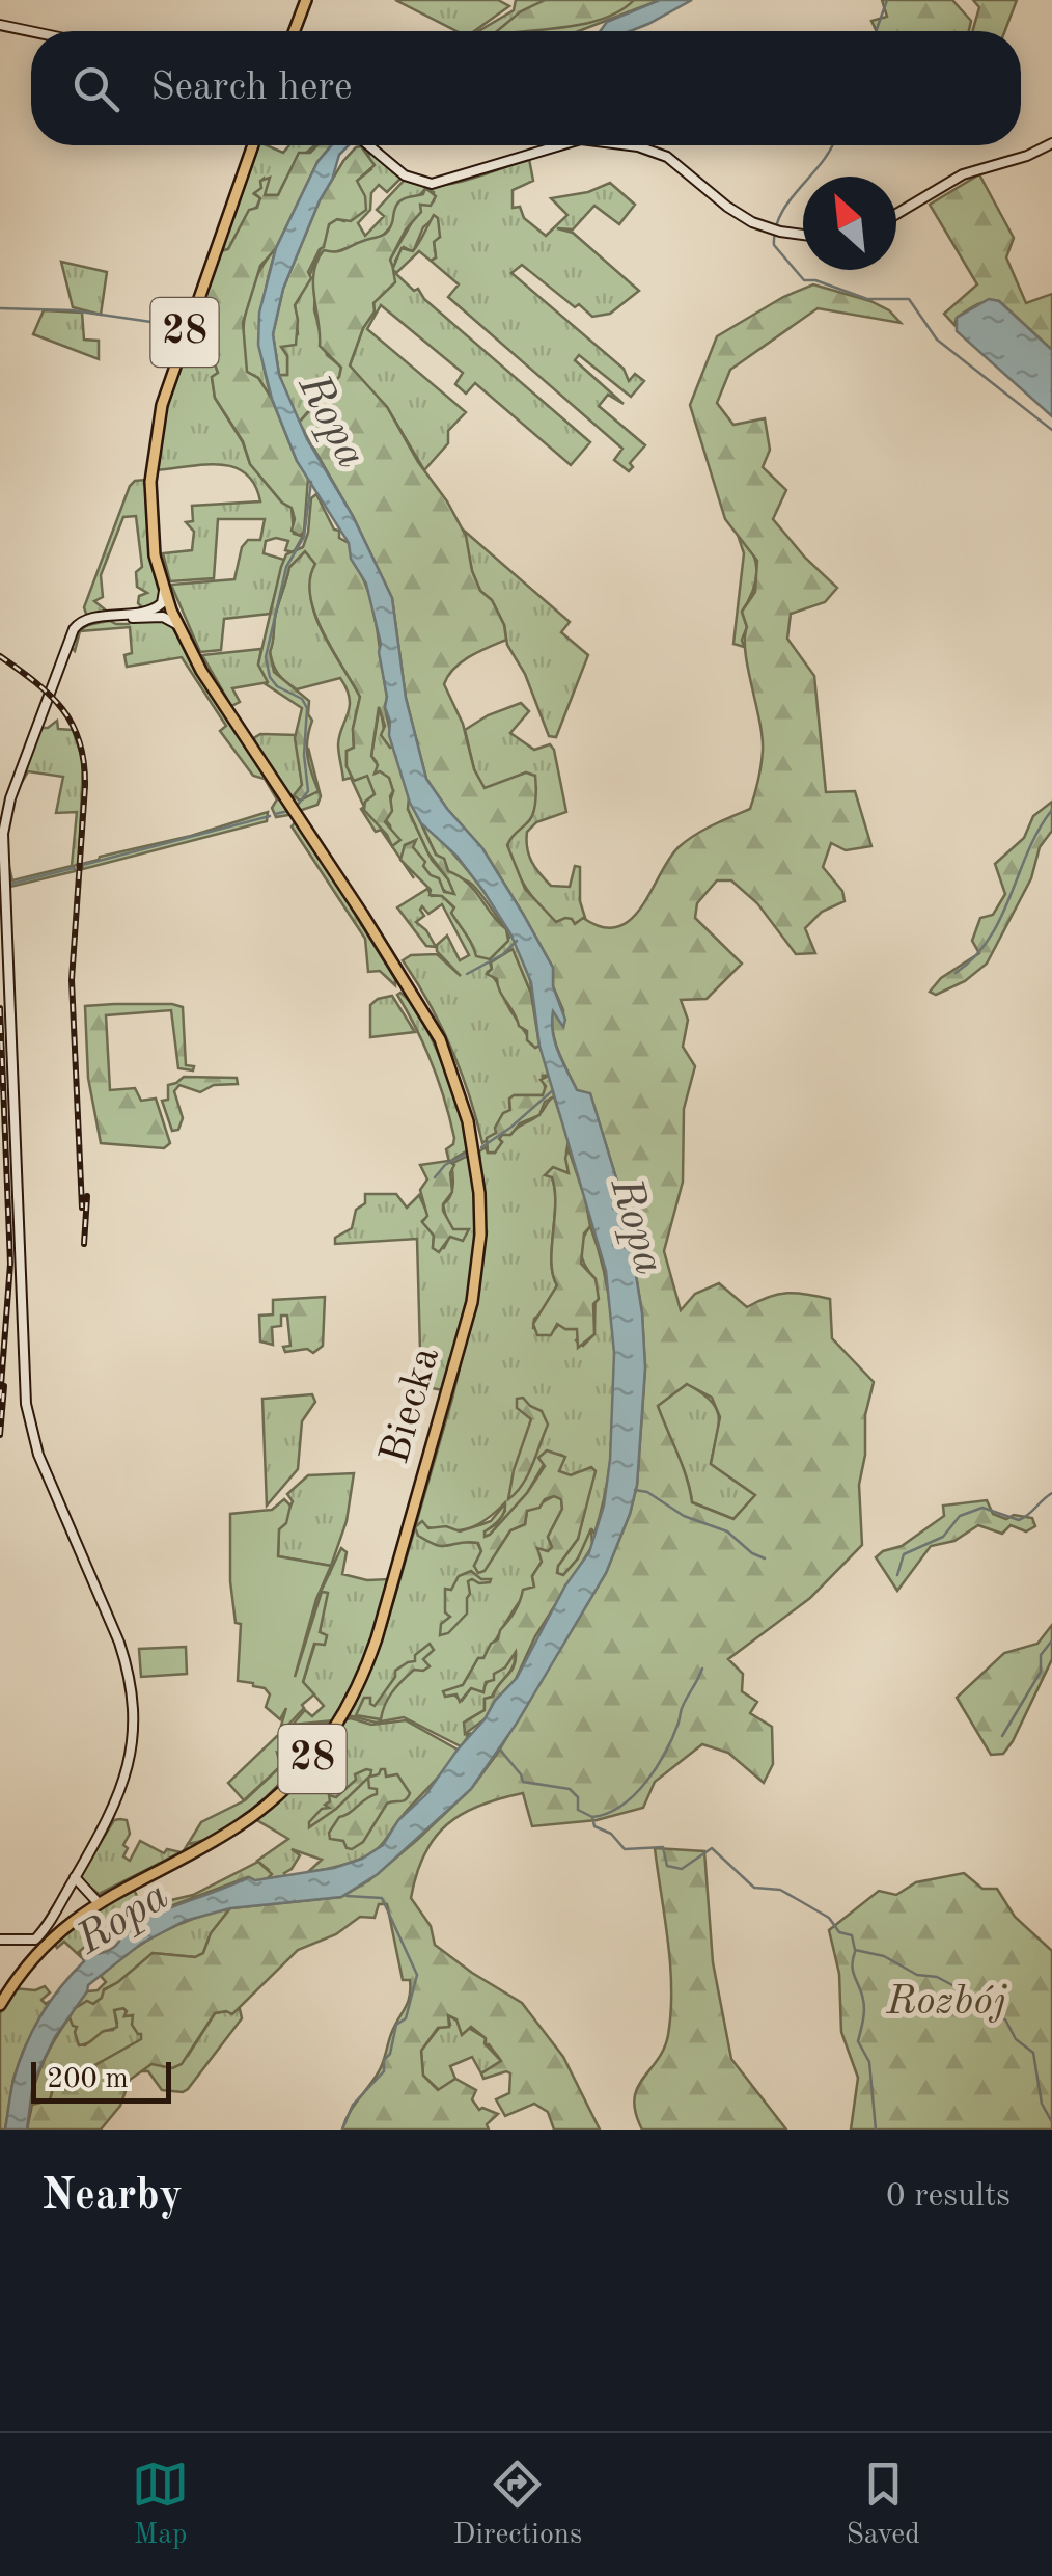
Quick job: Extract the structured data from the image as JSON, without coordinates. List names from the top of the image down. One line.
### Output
{"streets":{"main road":["28","Biecka"]},"water":["Ropa"],"parks":["Rozbój"],"scale_bar":"200 m","north":"top left","page":{"search":"Search here","scale":"200 m","heading":["Nearby","0 results"],"nav":["Map","Directions","Saved"]}}
